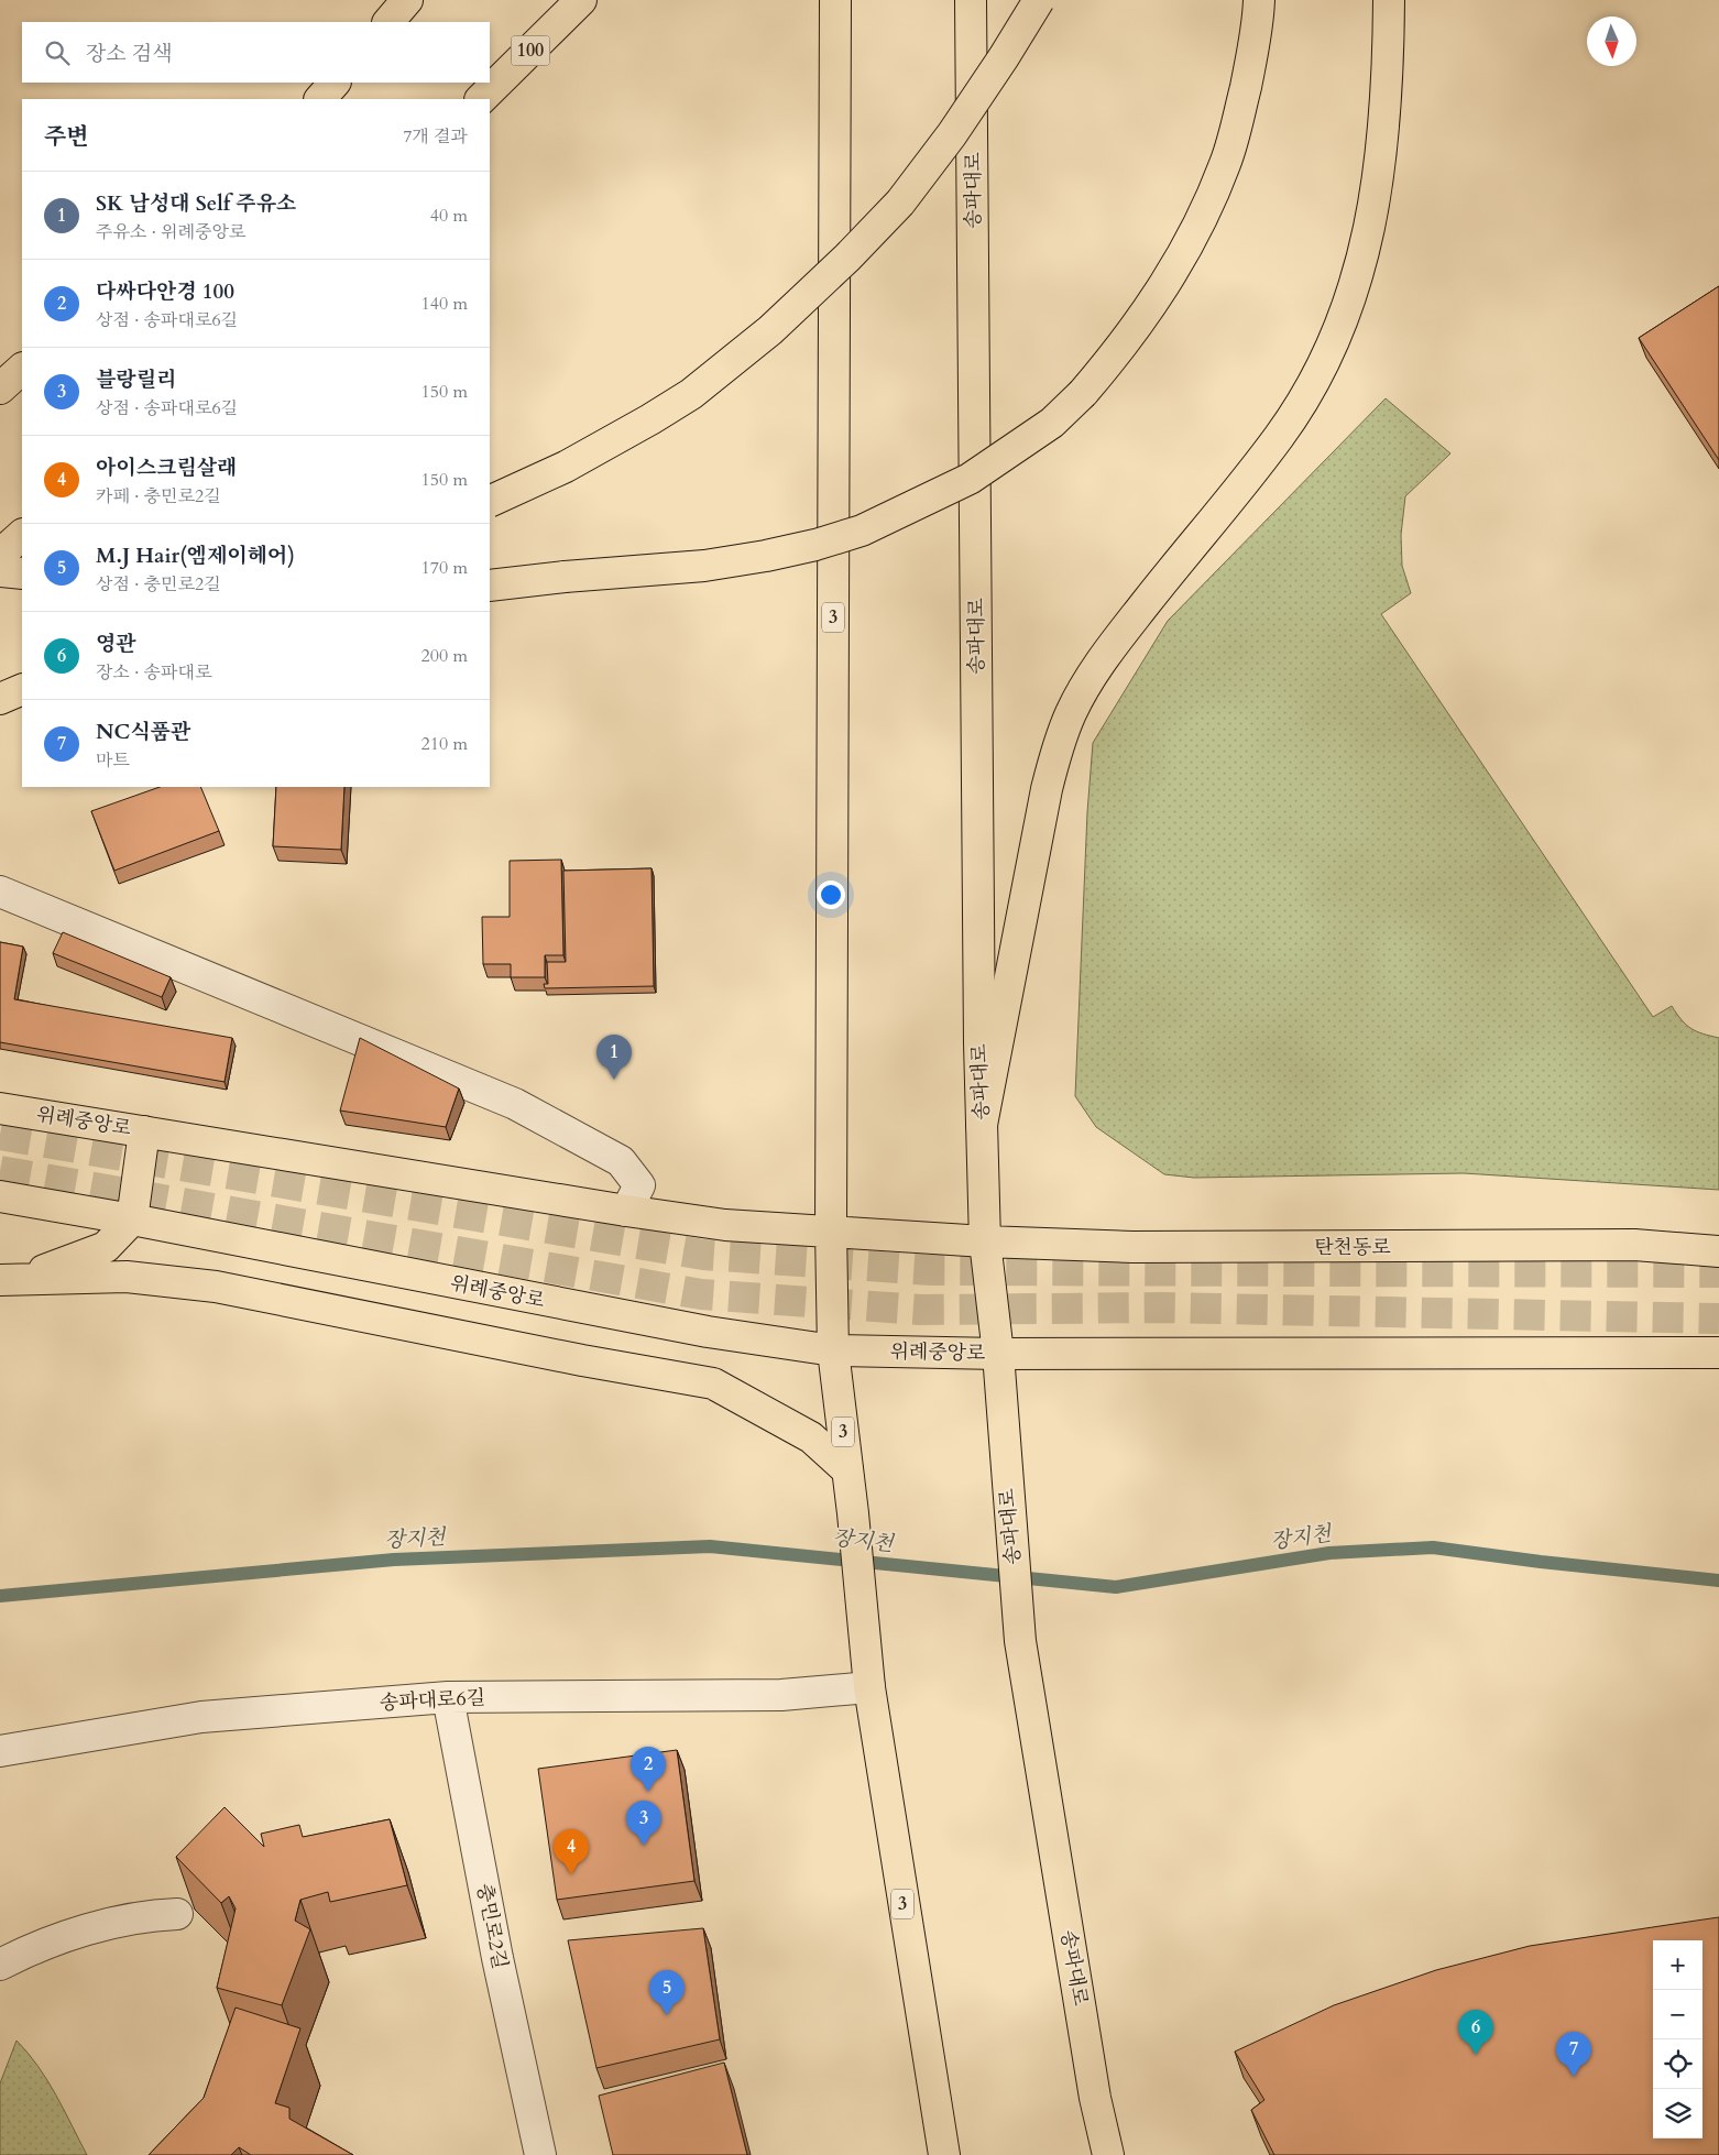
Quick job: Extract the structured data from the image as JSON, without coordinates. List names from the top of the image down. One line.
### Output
{"streets":{"main road":["100","송파대로","3","위례중앙로","탄천동로"],"street":["송파대로6길","충민로2길"]},"crossings":[["송파대로","위례중앙로"],["송파대로","탄천동로"],["3","위례중앙로"],["3","송파대로6길"],["위례중앙로","탄천동로"],["송파대로6길","충민로2길"]],"water":["장지천"],"north":"bottom","page":{"search":"장소 검색","heading":["주변","7개 결과"],"list":[{"mark":"1","name":"SK 남성대 Self 주유소","note":"주유소 · 위례중앙로","value":"40 m"},{"mark":"2","name":"다싸다안경 100","note":"상점 · 송파대로6길","value":"140 m"},{"mark":"3","name":"블랑릴리","note":"상점 · 송파대로6길","value":"150 m"},{"mark":"4","name":"아이스크림살래","note":"카페 · 충민로2길","value":"150 m"},{"mark":"5","name":"M.J Hair(엠제이헤어)","note":"상점 · 충민로2길","value":"170 m"},{"mark":"6","name":"영관","note":"장소 · 송파대로","value":"200 m"},{"mark":"7","name":"NC식품관","note":"마트","value":"210 m"}],"pins":["1","2","3","4","5","6","7"],"map_buttons":["+","−"]}}
